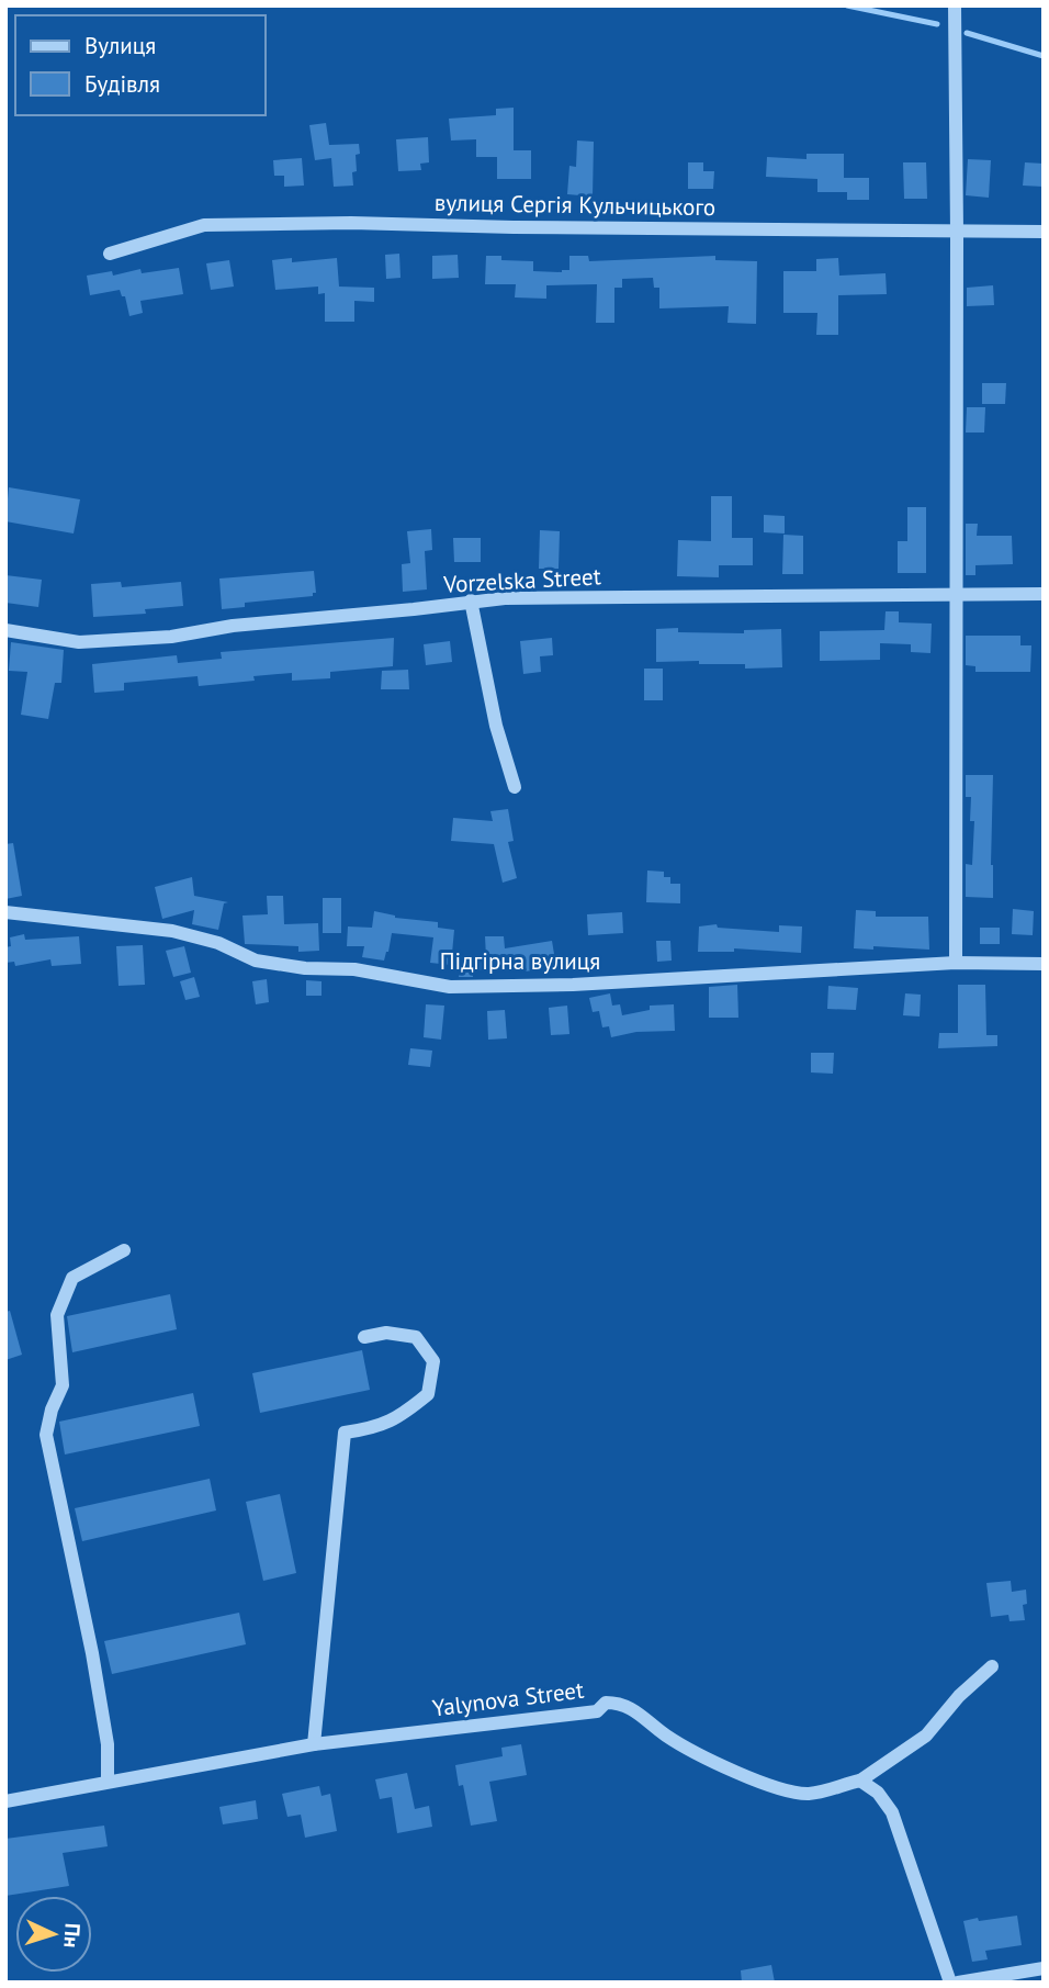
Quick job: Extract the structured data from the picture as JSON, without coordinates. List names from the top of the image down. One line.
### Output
{"streets":{"street":["вулиця Сергія Кульчицького","Vorzelska Street","Підгірна вулиця","Yalynova Street"]},"legend":["Вулиця","Будівля"],"north":"right"}
